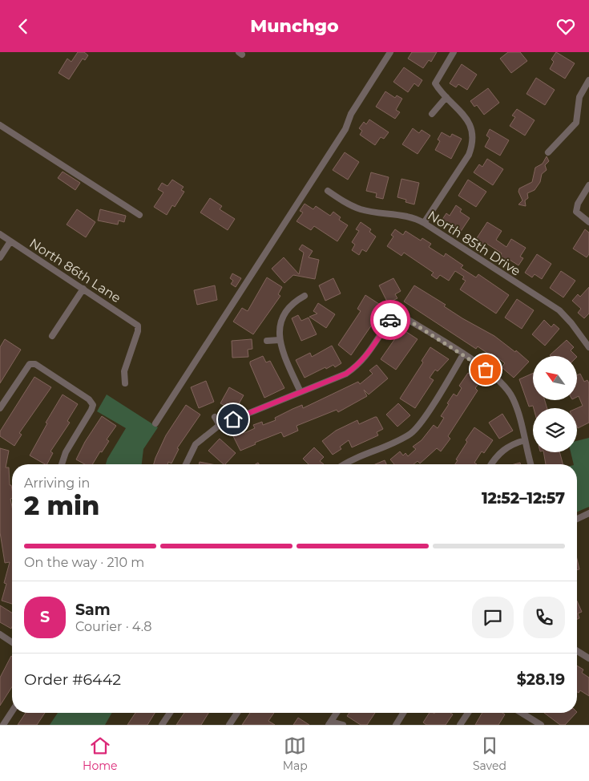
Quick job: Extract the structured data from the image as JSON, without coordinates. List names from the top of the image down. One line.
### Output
{"streets":{"street":["North 85th Drive","North 86th Lane"]},"north":"top left","page":{"header":"Munchgo","heading":["2 min","Arriving in","12:52–12:57"],"panel":["Sam","Courier · 4.8","Order #6442","$28.19"],"bar":"On the way · 210 m","round":"S","tabs":["Home","Map","Saved"]}}
